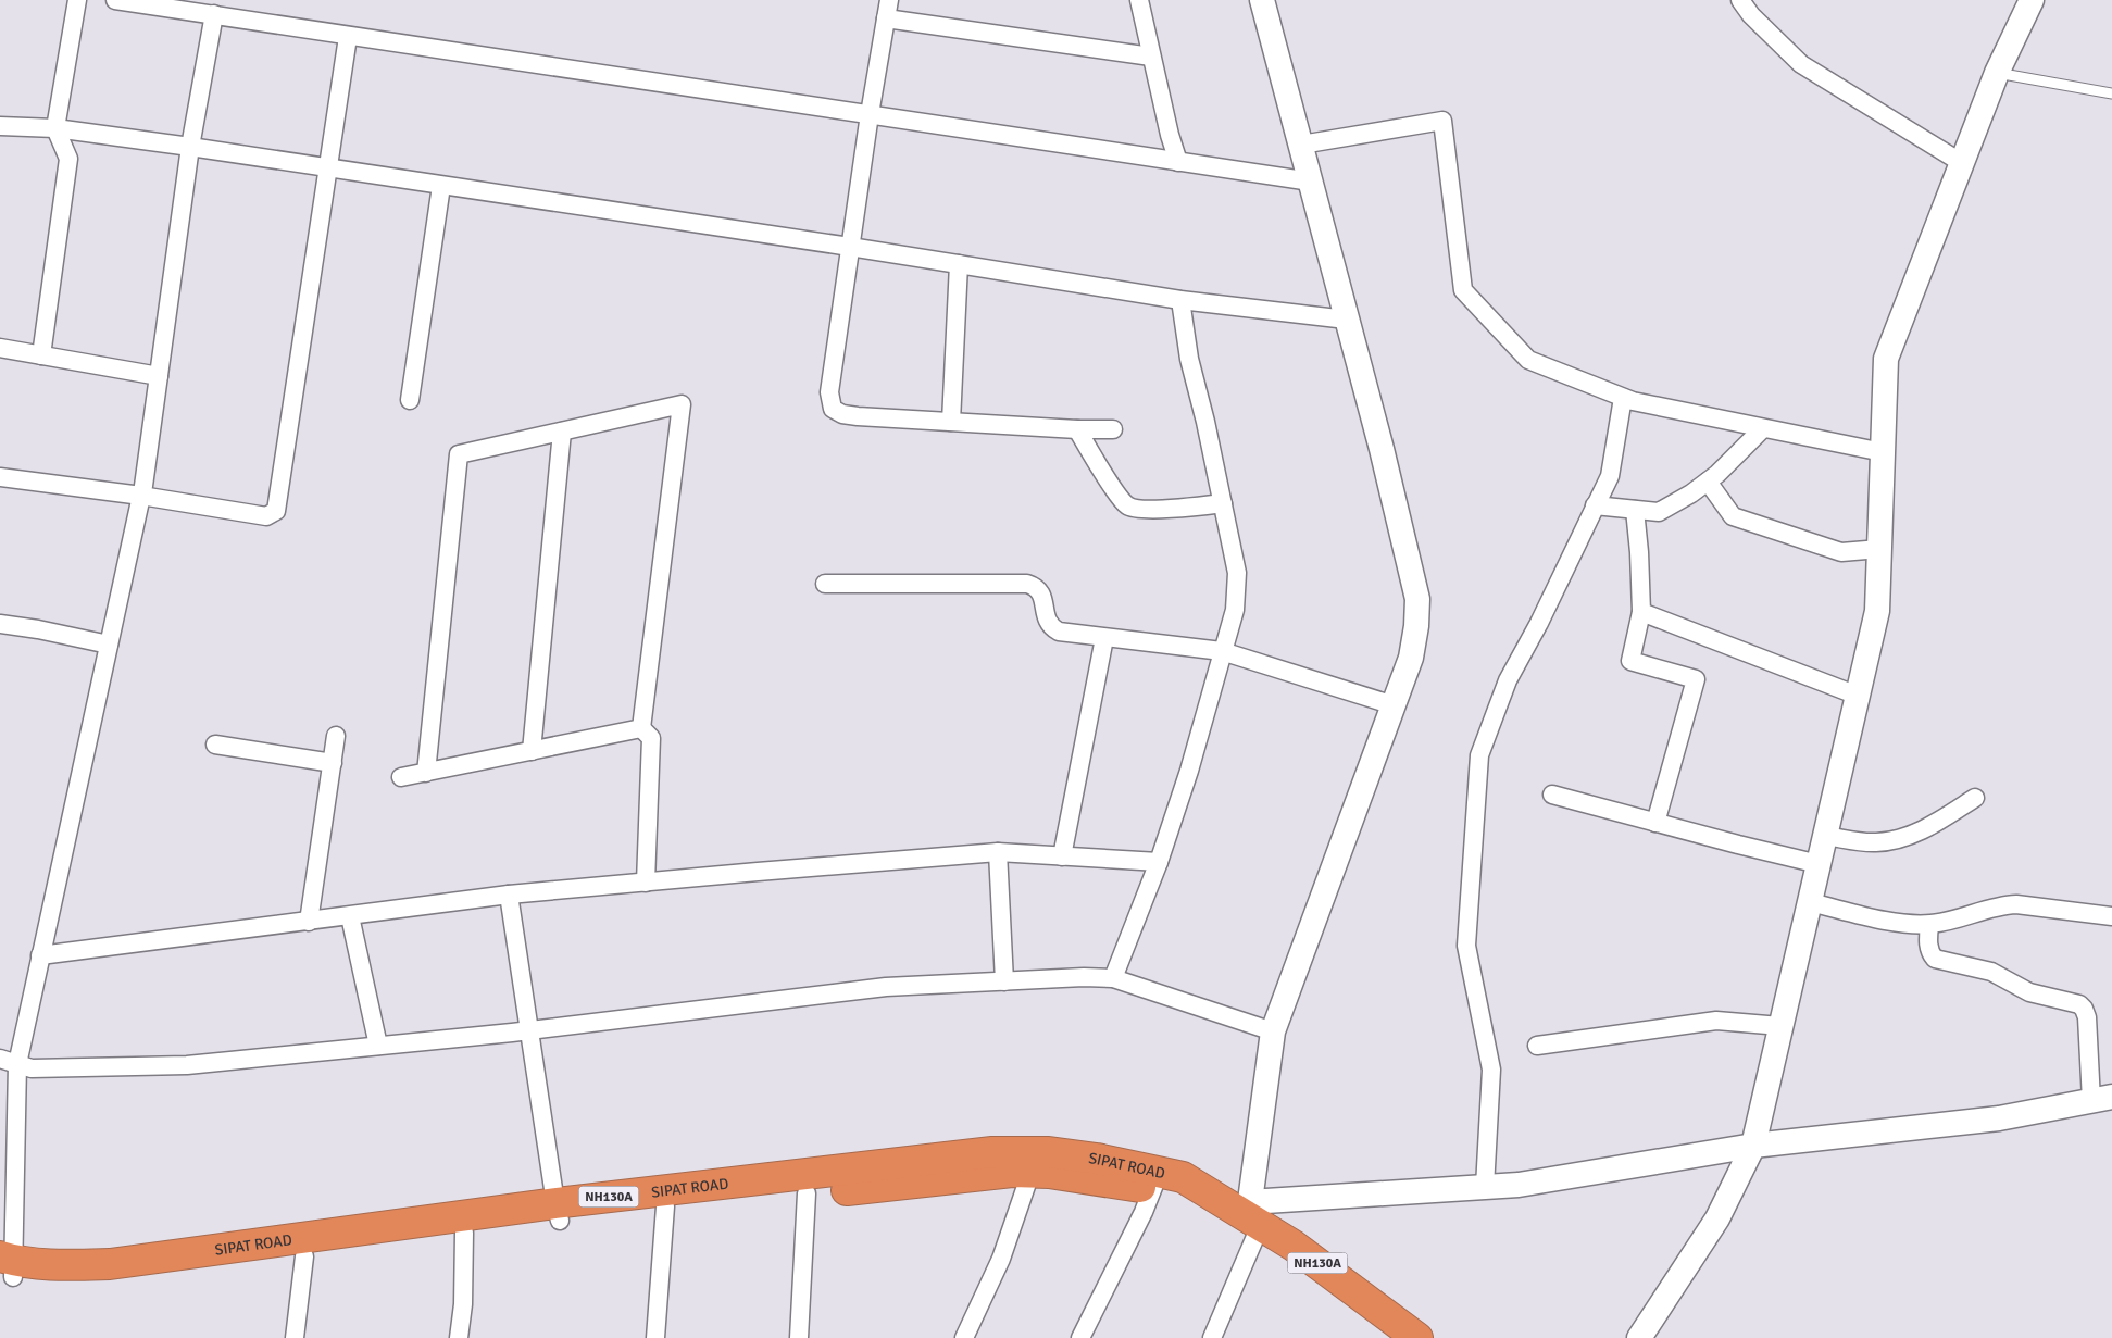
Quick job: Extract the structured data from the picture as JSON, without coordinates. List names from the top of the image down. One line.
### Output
{"streets":{"highway":["SIPAT ROAD","NH130A"]}}
